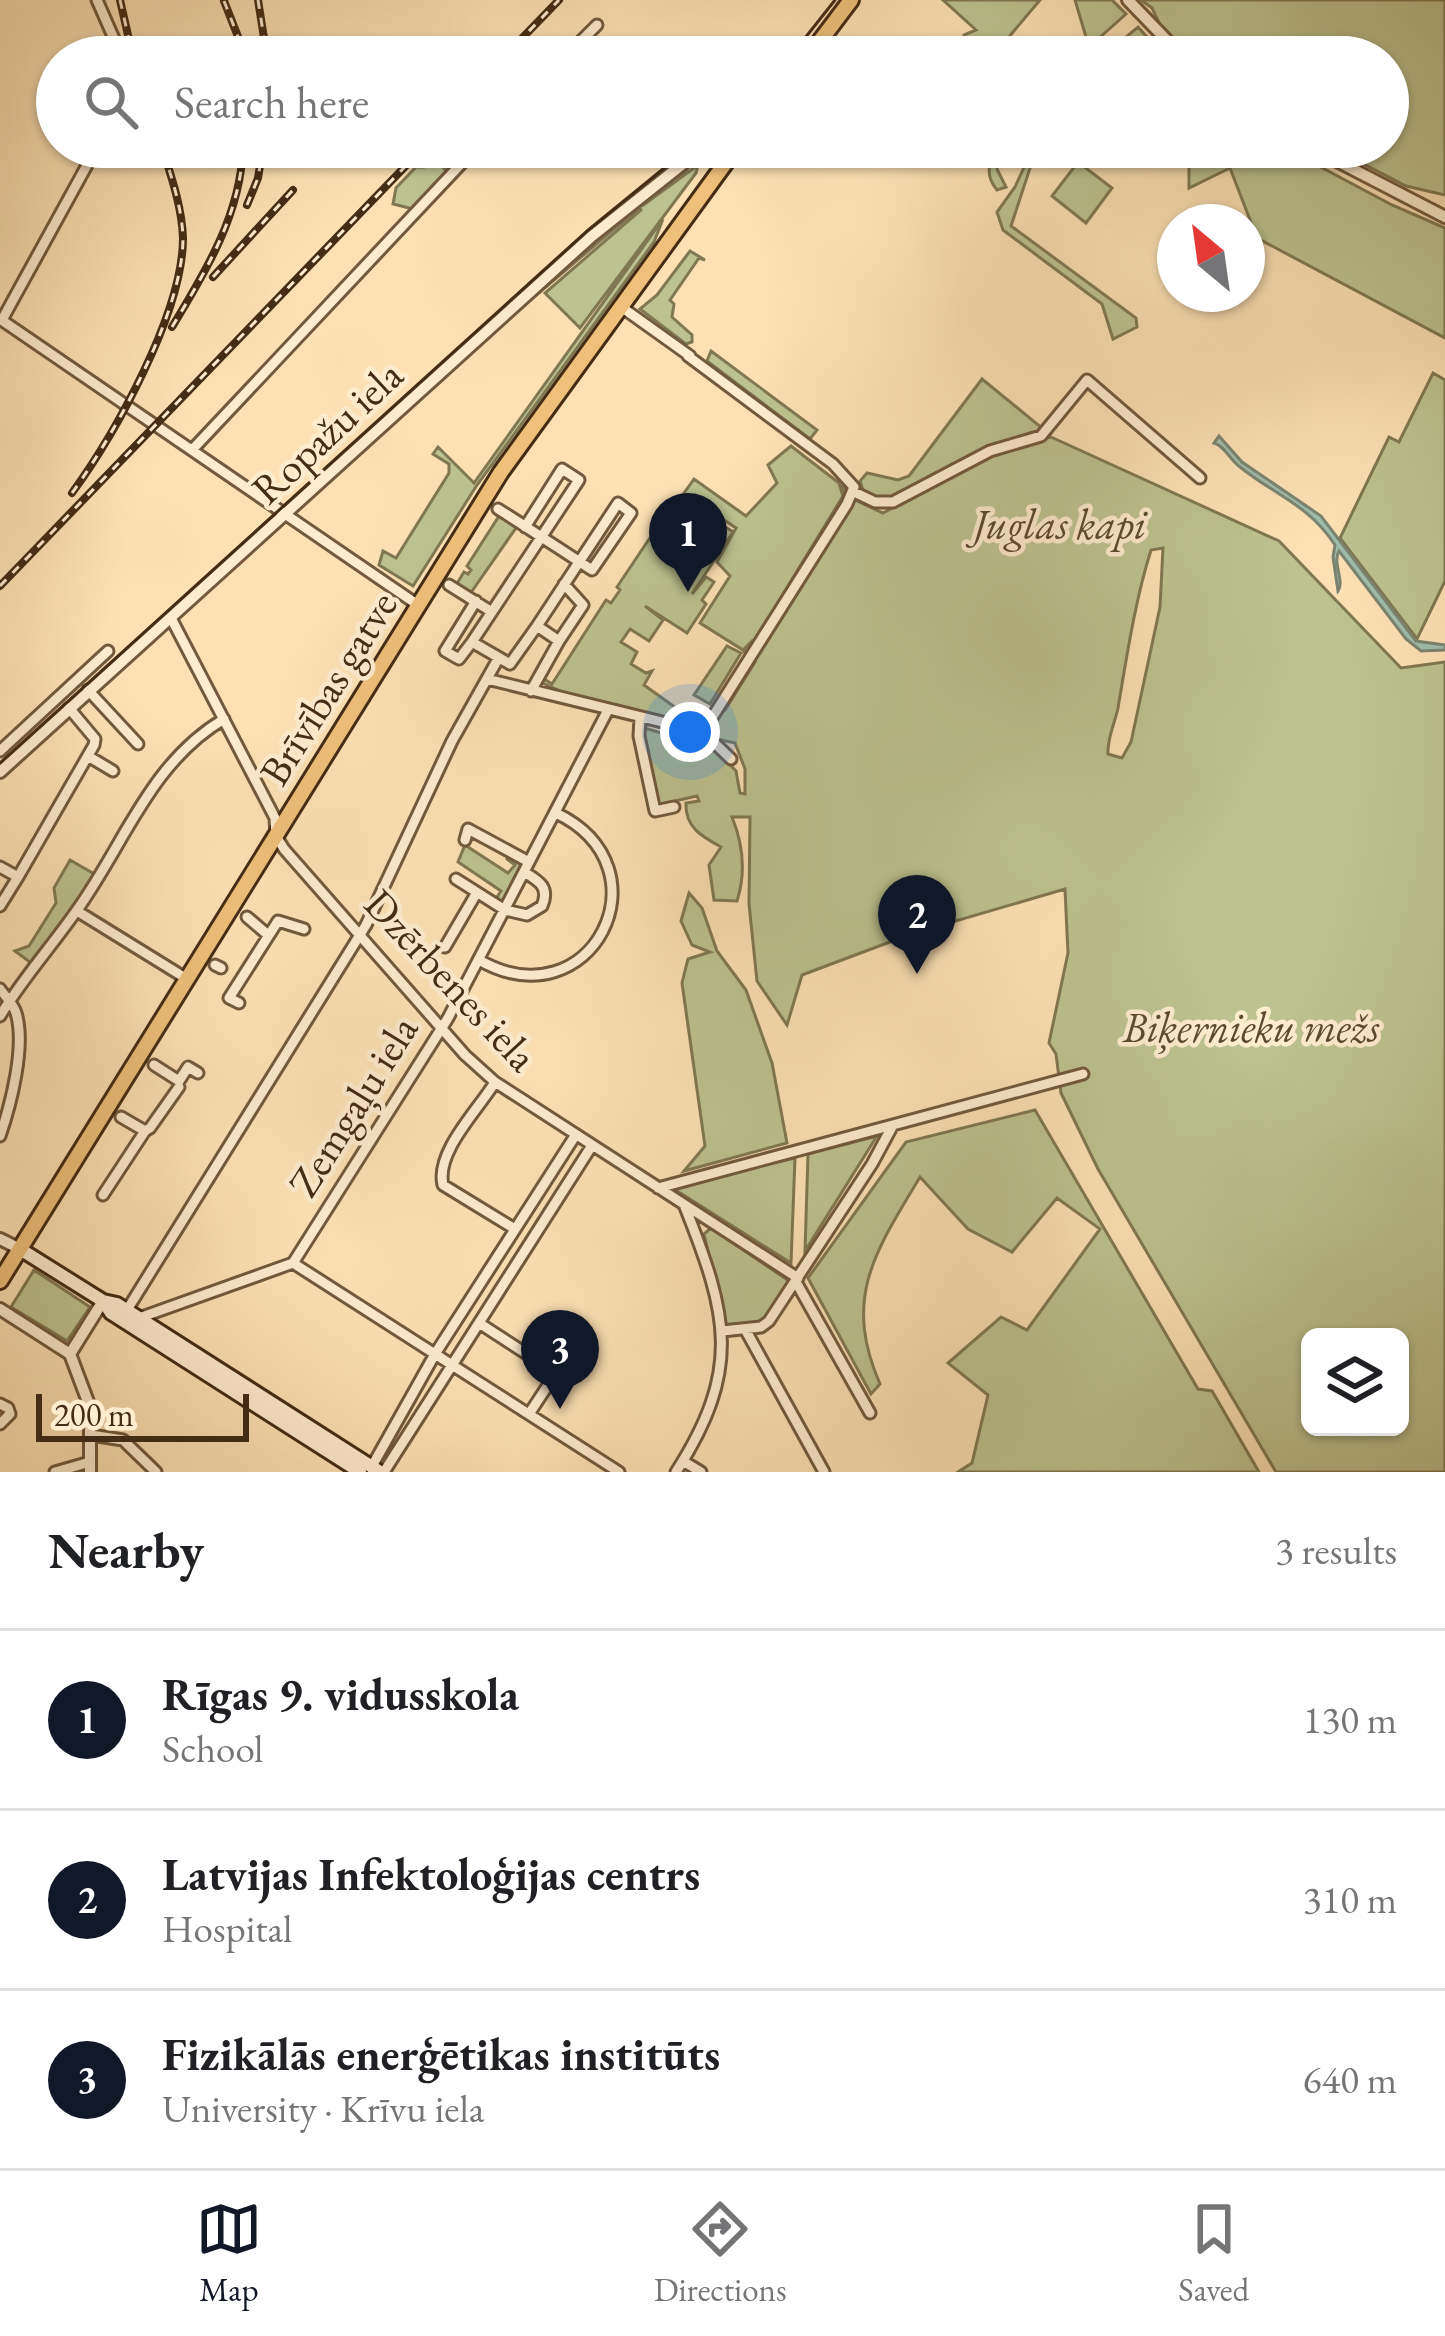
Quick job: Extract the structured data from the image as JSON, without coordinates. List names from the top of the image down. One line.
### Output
{"streets":{"highway":["Brīvības gatve"],"street":["Ropažu iela","Dzērbenes iela","Zemgaļu iela"]},"crossings":[["Ropažu iela","Dzērbenes iela"],["Brīvības gatve","Dzērbenes iela"],["Dzērbenes iela","Zemgaļu iela"]],"parks":["Juglas kapi","Biķernieku mežs"],"scale_bar":"200 m","north":"top left","page":{"search":"Search here","pins":["1","2","3"],"scale":"200 m","heading":["Nearby","3 results"],"list":[{"mark":"1","name":"Rīgas 9. vidusskola","note":"School","value":"130 m"},{"mark":"2","name":"Latvijas Infektoloģijas centrs","note":"Hospital","value":"310 m"},{"mark":"3","name":"Fizikālās enerģētikas institūts","note":"University · Krīvu iela","value":"640 m"}],"nav":["Map","Directions","Saved"]}}
